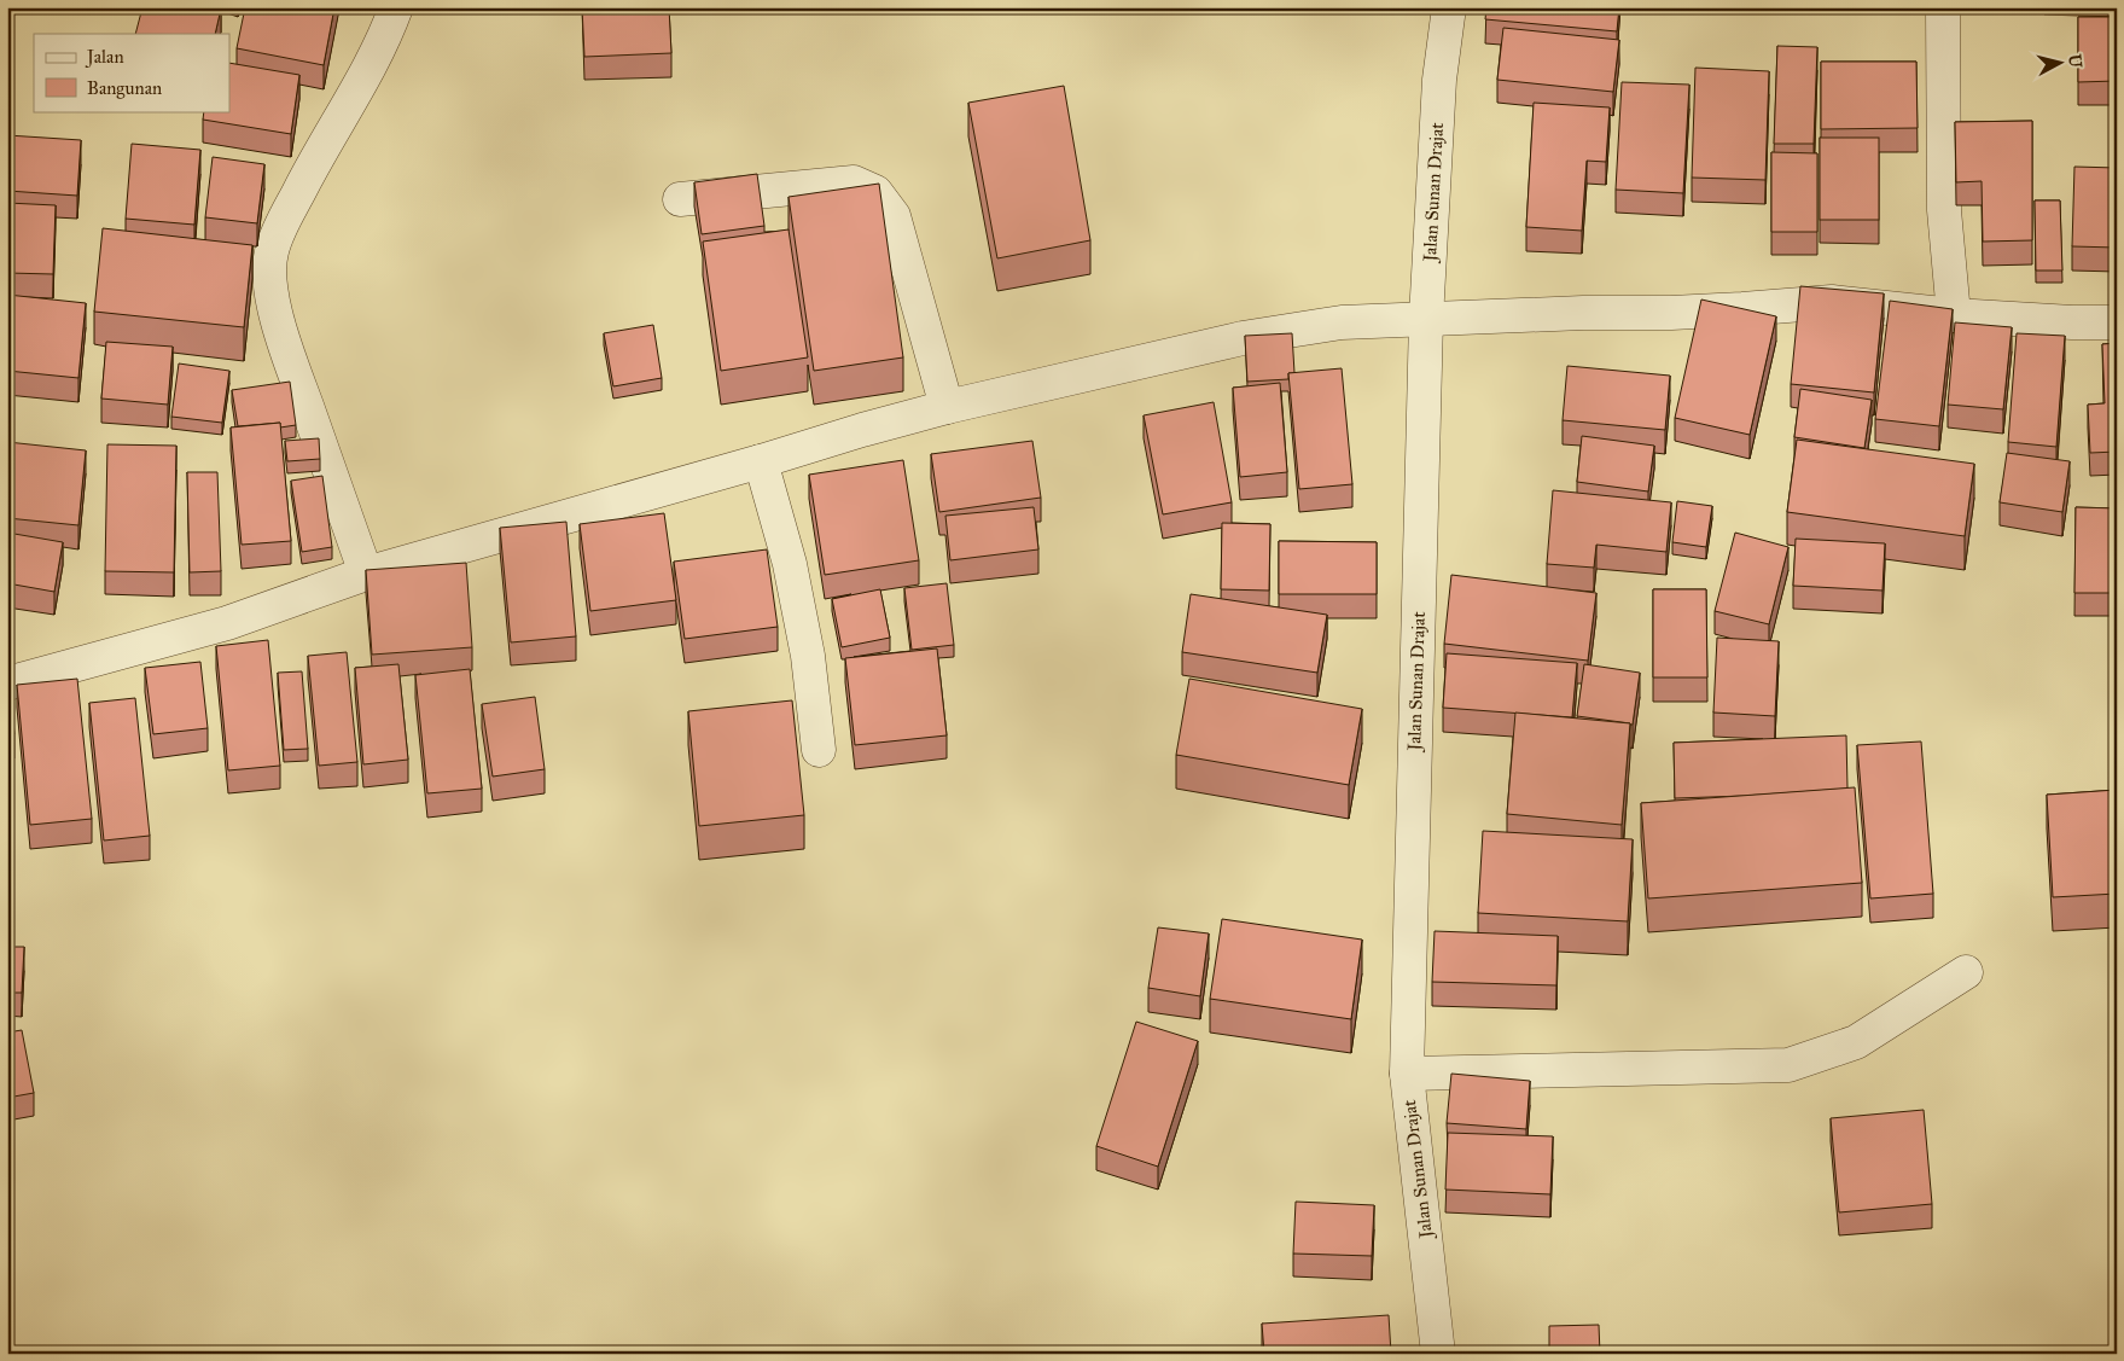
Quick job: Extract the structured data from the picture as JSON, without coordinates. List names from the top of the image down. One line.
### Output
{"streets":{"street":["Jalan Sunan Drajat"]},"legend":["Jalan","Bangunan"],"north":"right"}
